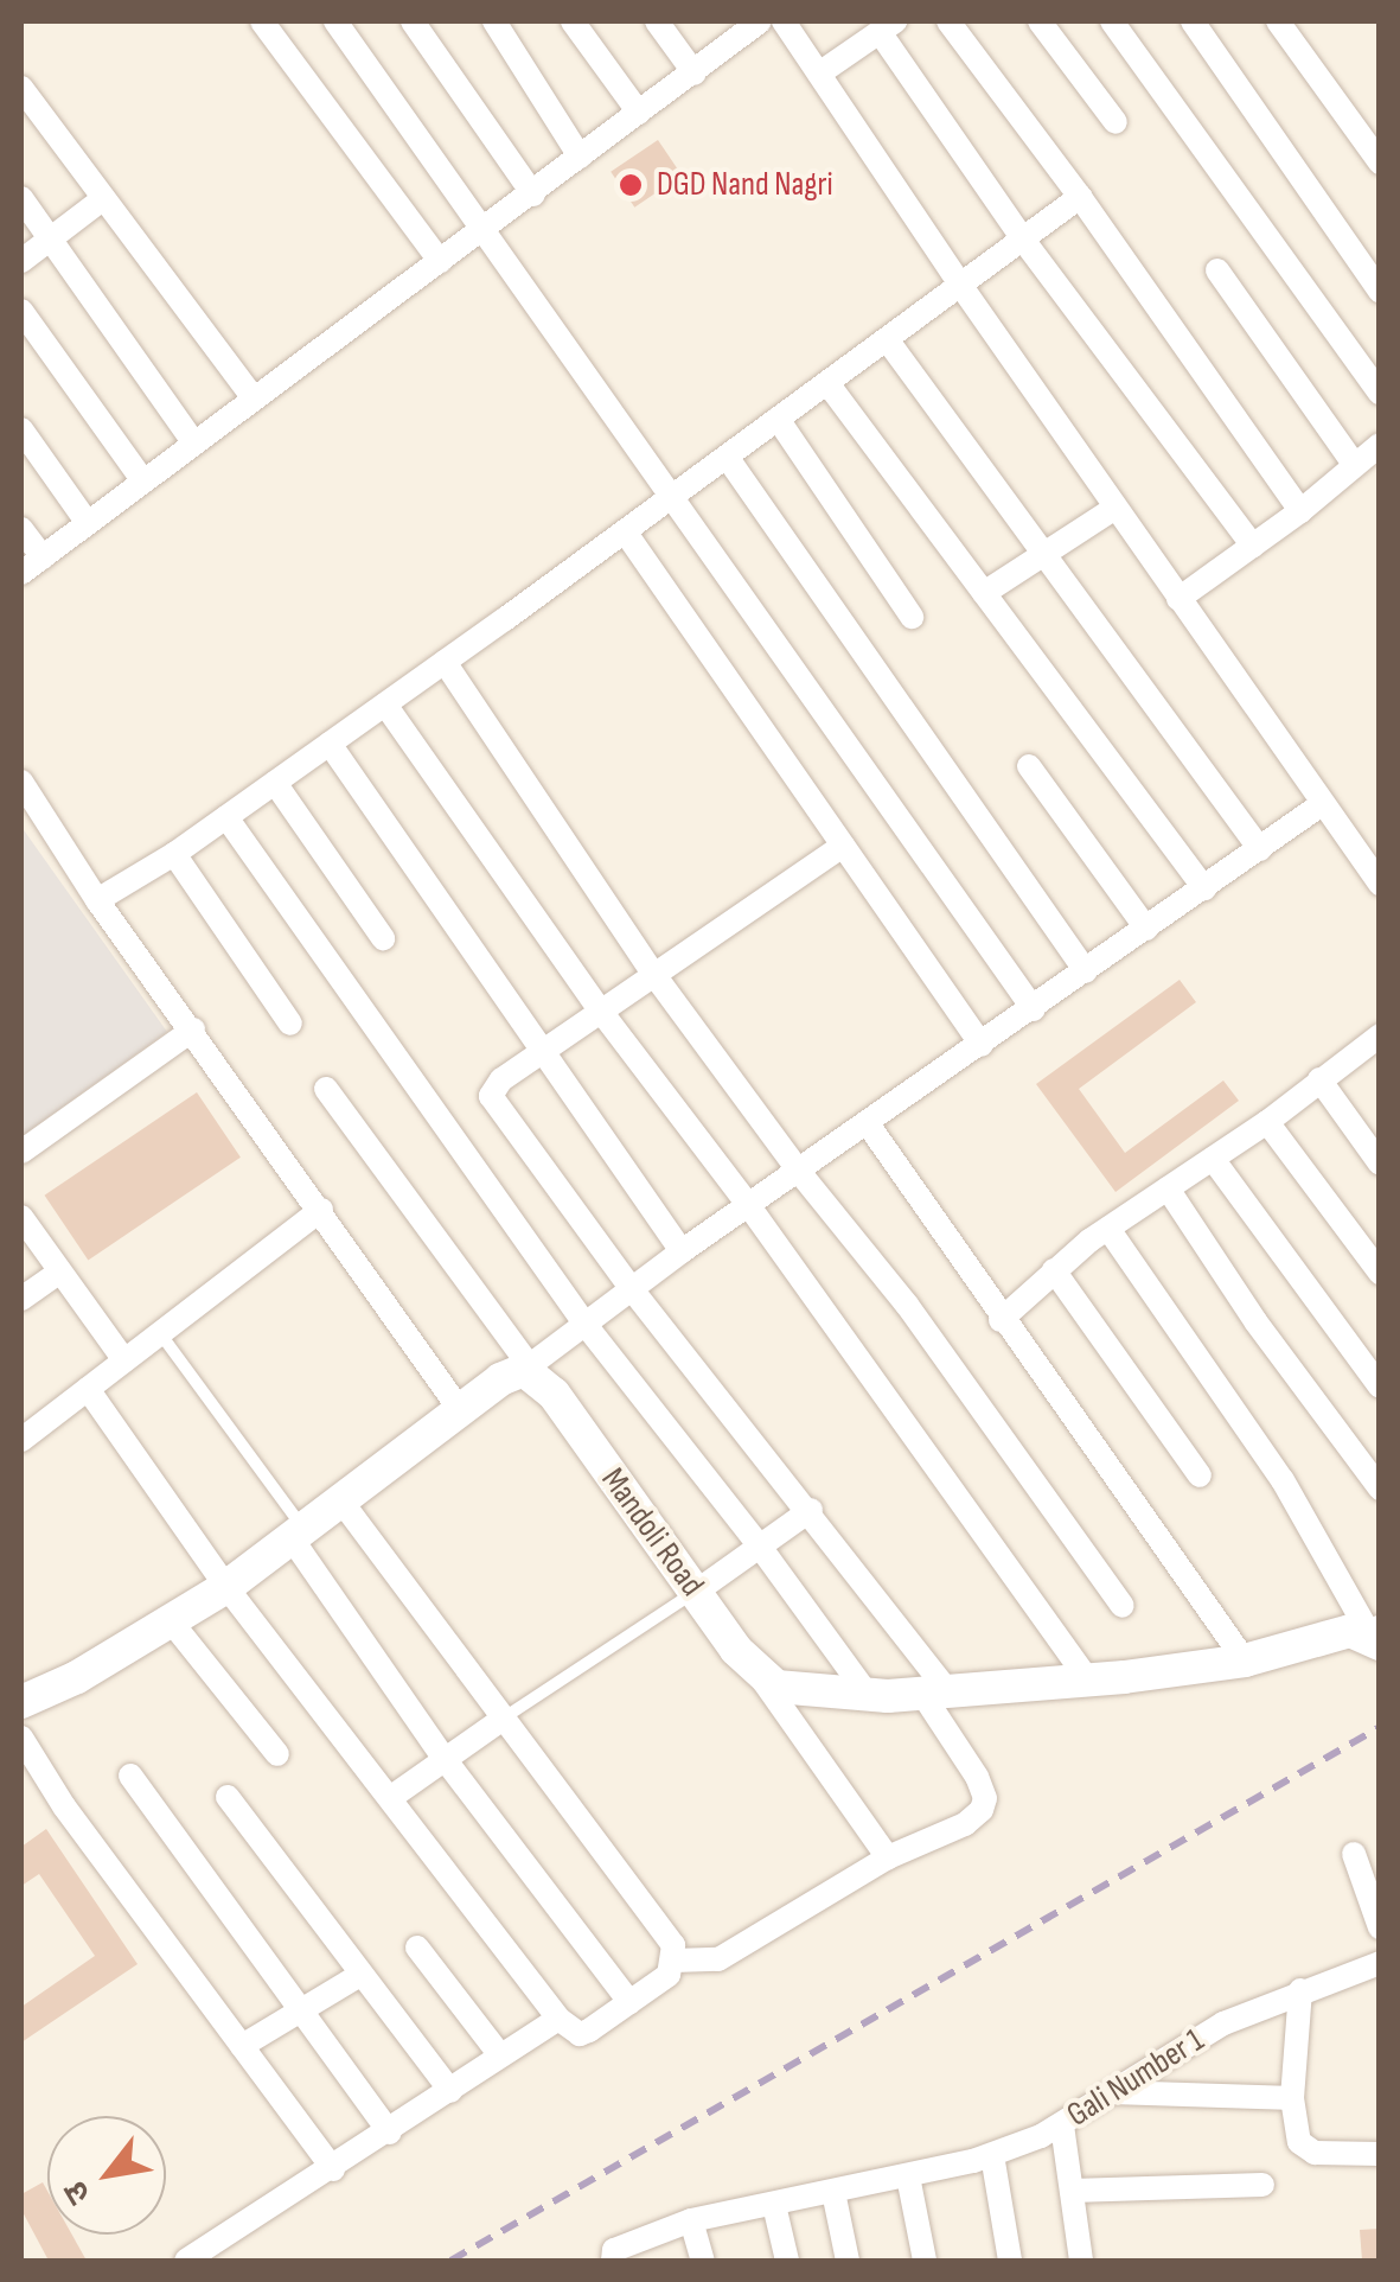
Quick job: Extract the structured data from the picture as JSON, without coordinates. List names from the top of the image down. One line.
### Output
{"streets":{"street":["Mandoli Road","Gali Number 1"]},"places":["DGD Nand Nagri"],"north":"bottom left"}
